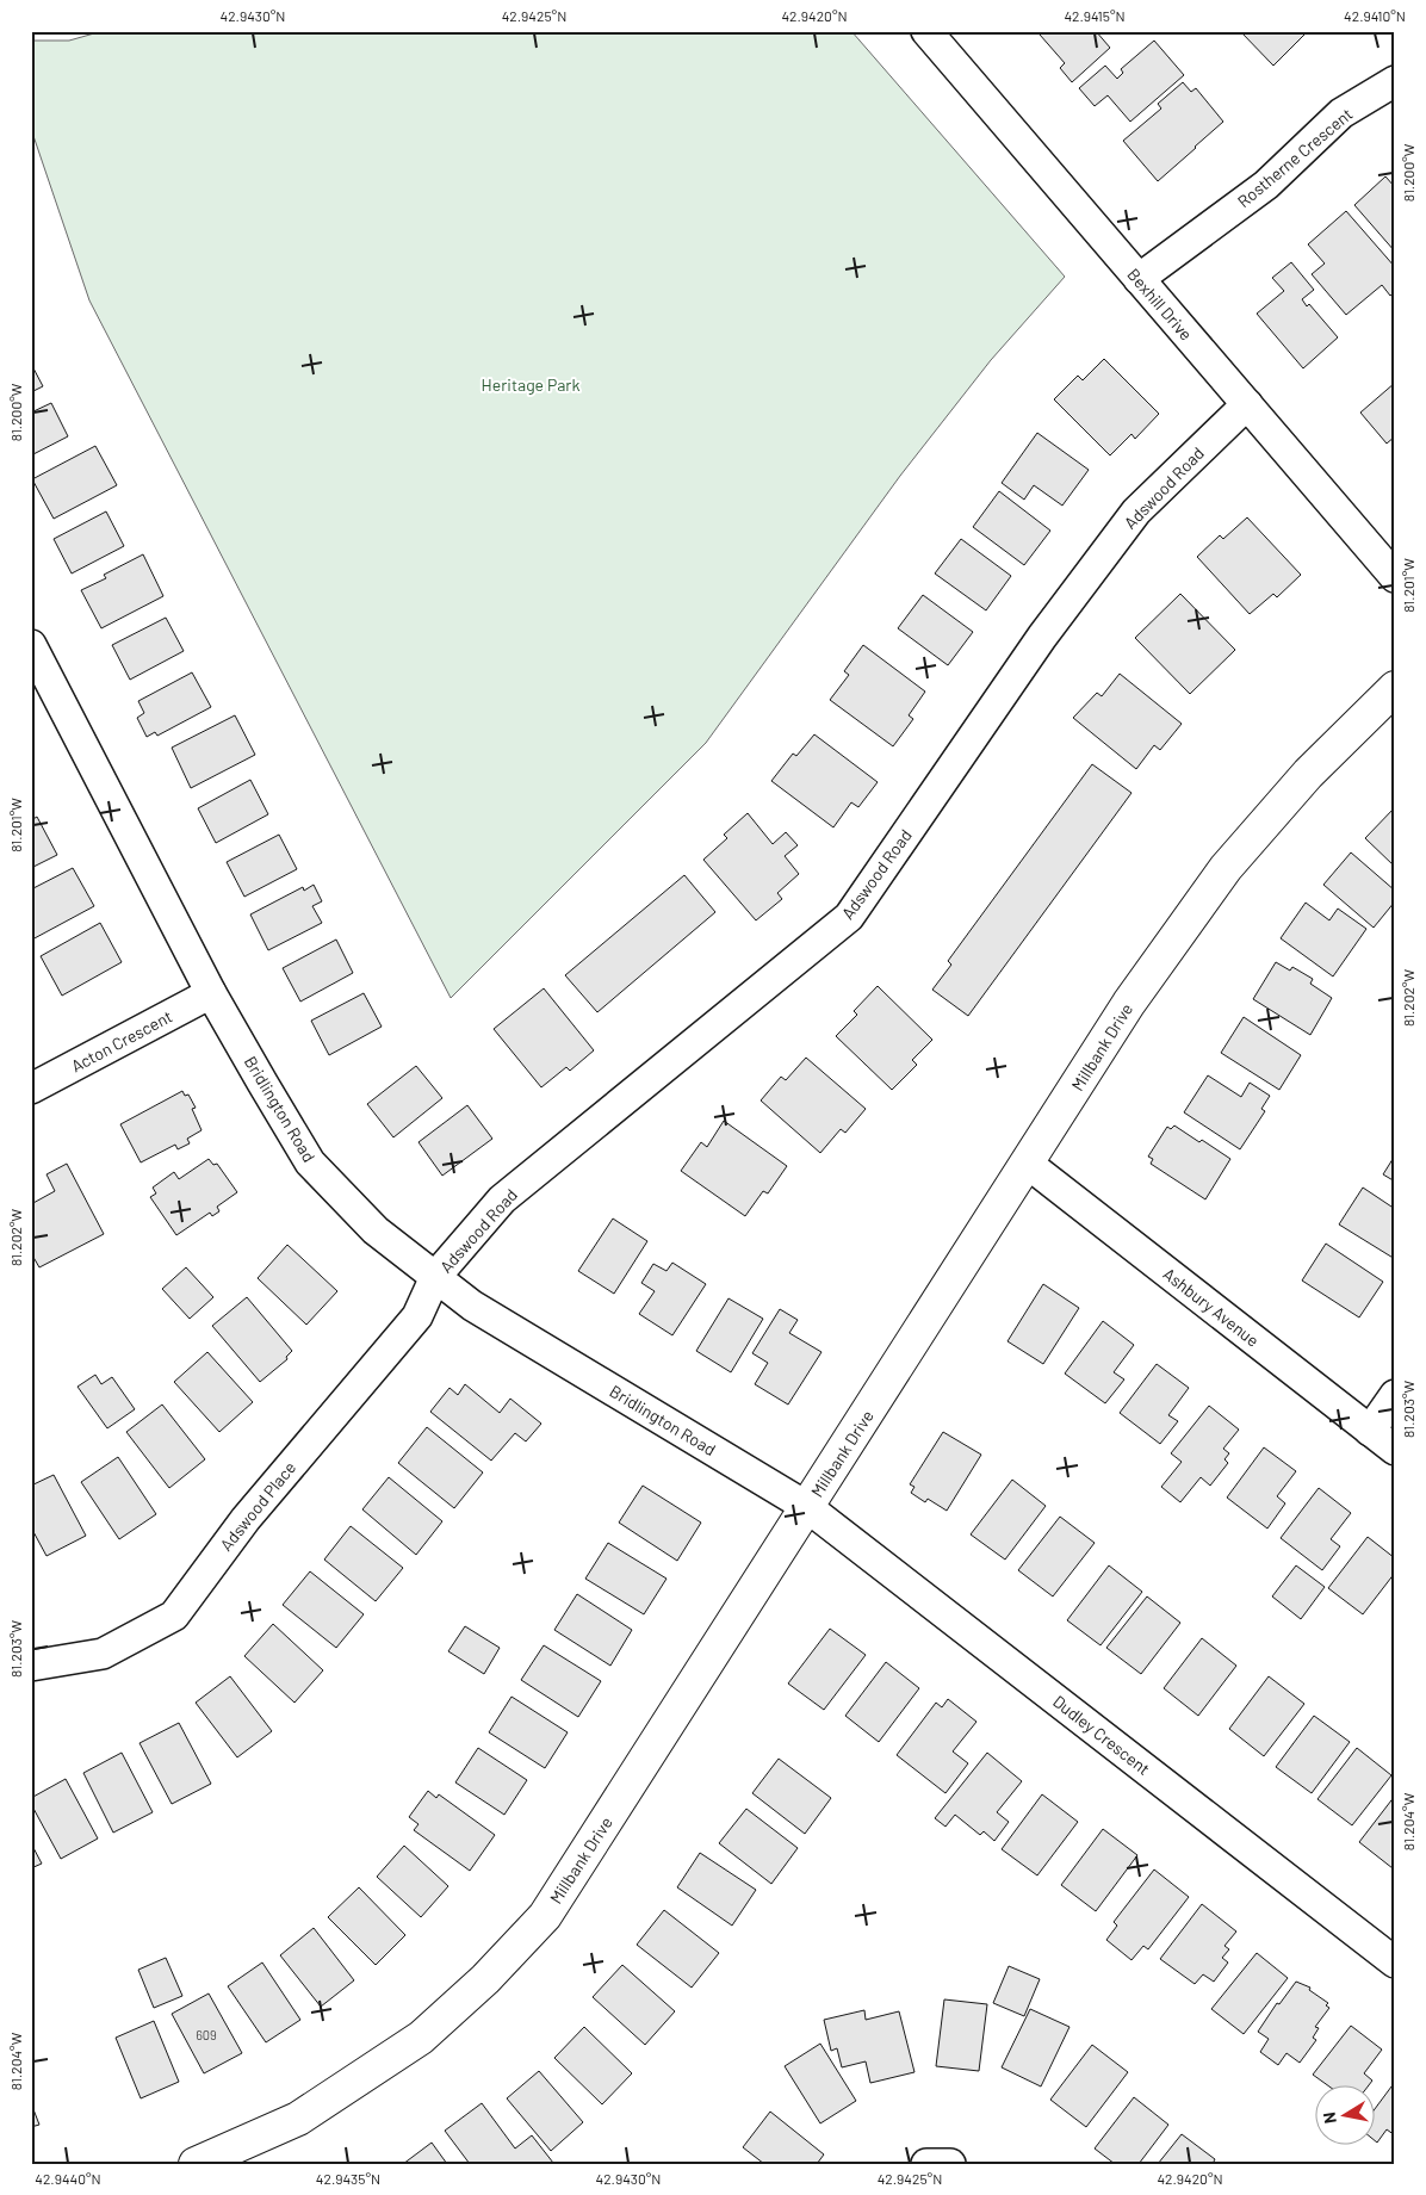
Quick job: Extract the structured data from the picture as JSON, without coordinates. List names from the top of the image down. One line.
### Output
{"streets":{"street":["Rostherne Crescent","Bexhill Drive","Adswood Road","Acton Crescent","Millbank Drive","Bridlington Road","Ashbury Avenue","Adswood Place","Dudley Crescent"]},"crossings":[["Rostherne Crescent","Bexhill Drive"],["Bexhill Drive","Adswood Road"],["Adswood Road","Bridlington Road"],["Adswood Road","Adswood Place"],["Acton Crescent","Bridlington Road"],["Millbank Drive","Bridlington Road"],["Millbank Drive","Ashbury Avenue"],["Millbank Drive","Dudley Crescent"],["Bridlington Road","Adswood Place"],["Bridlington Road","Dudley Crescent"]],"parks":["Heritage Park"],"house_numbers":["609"],"north":"left","coordinates":["42.9430°N","42.9425°N","42.9420°N","42.9415°N","42.9410°N","81.200°W","81.201°W","81.202°W","81.203°W","81.204°W","42.9440°N","42.9435°N"]}
